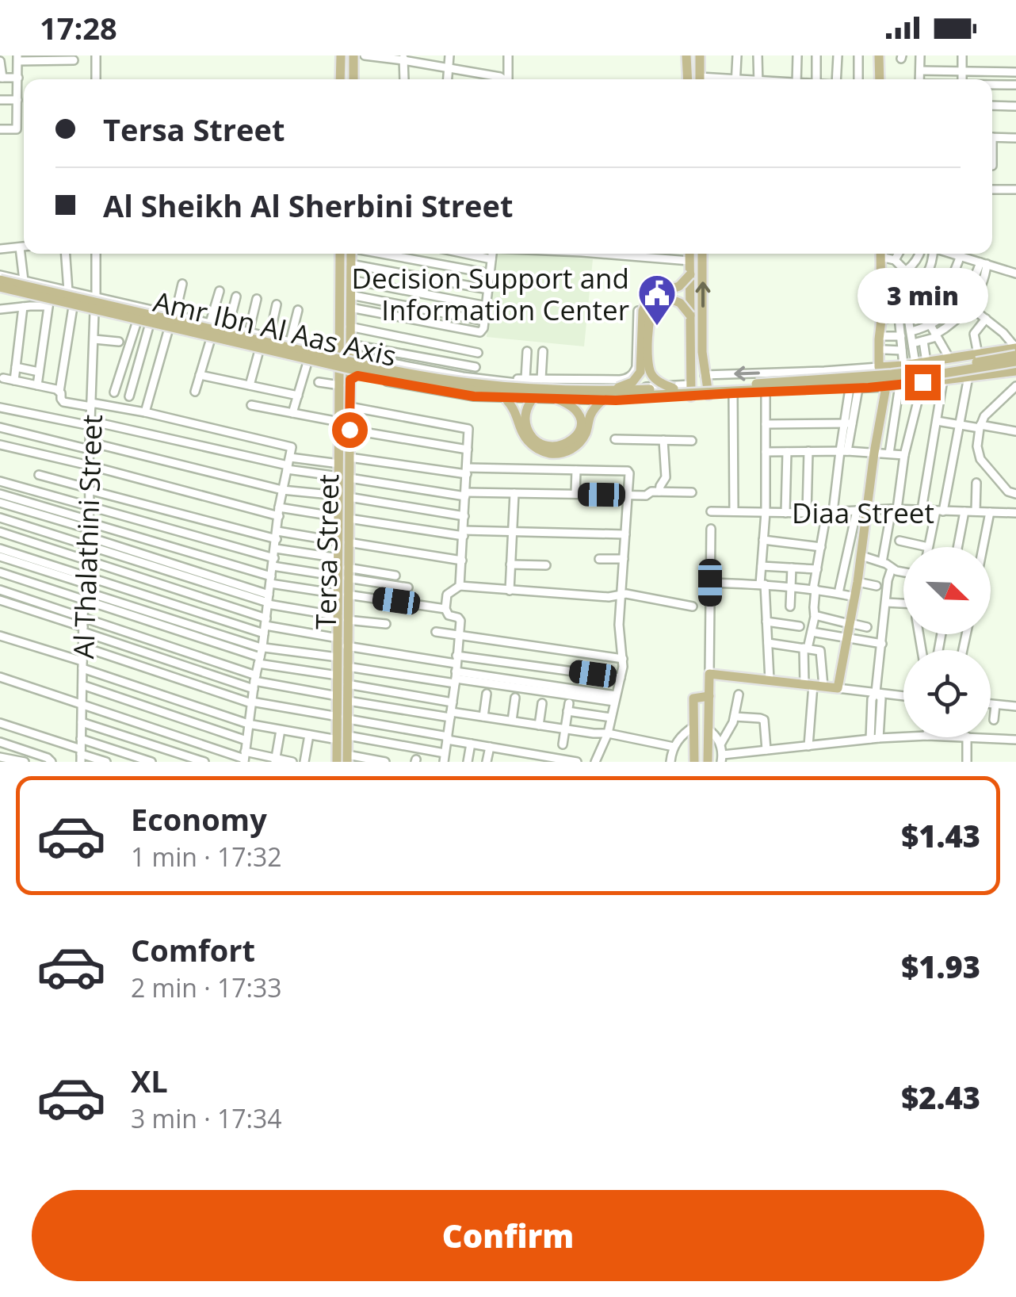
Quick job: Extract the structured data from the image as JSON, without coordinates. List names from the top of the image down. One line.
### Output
{"streets":{"main road":["Amr Ibn Al Aas Axis","Tersa Street"],"street":["Diaa Street","Al Thalathini Street"]},"places":{"public building":["Decision Support and Information Center"]},"north":"bottom right","page":{"status":"17:28","banner":["Tersa Street","Al Sheikh Al Sherbini Street"],"bubble":"3 min","list":[{"name":"Economy","note":"1 min · 17:32","value":"$1.43"},{"name":"Comfort","note":"2 min · 17:33","value":"$1.93"},{"name":"XL","note":"3 min · 17:34","value":"$2.43"}],"buttons":"Confirm"}}
